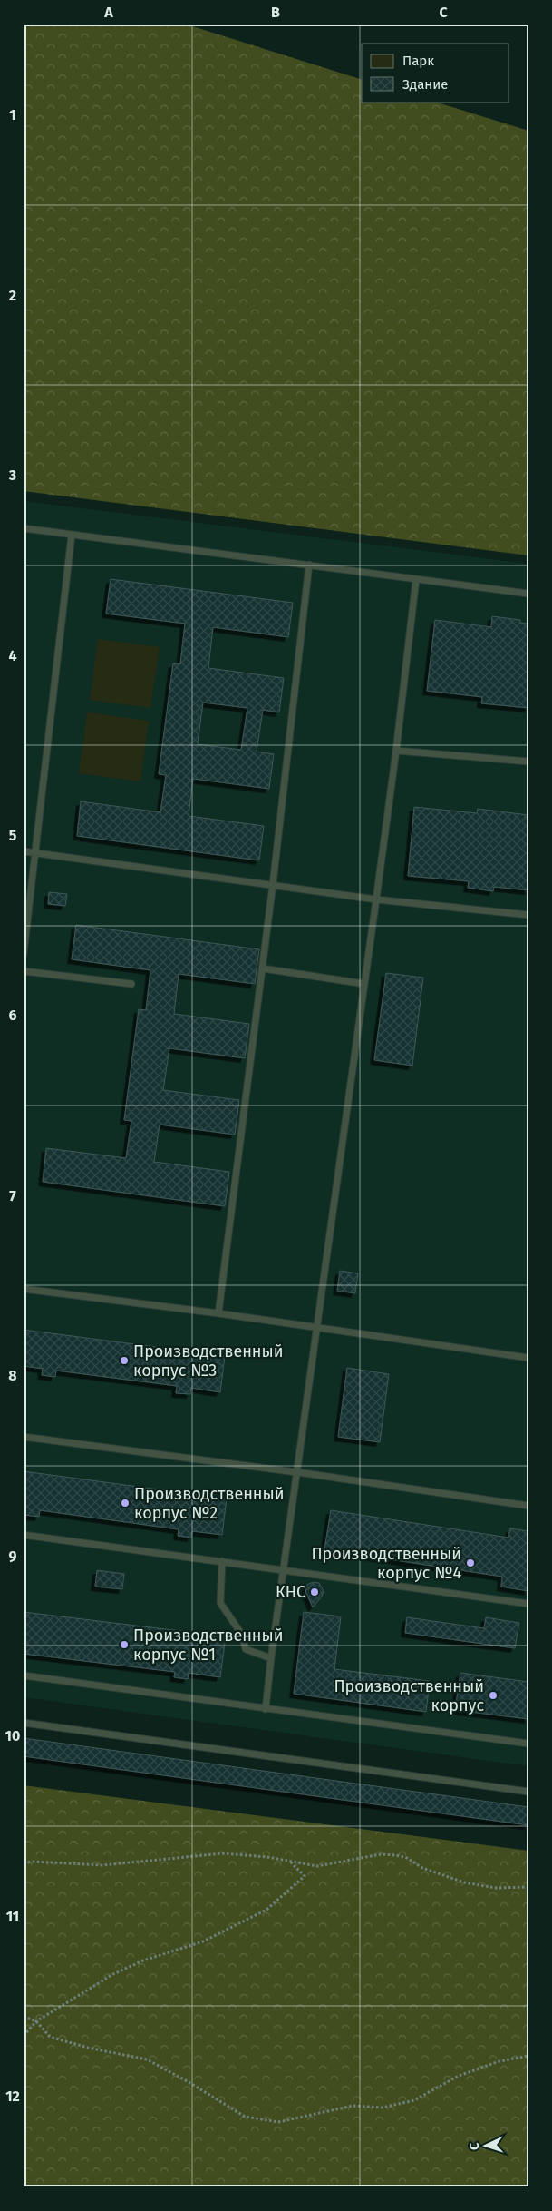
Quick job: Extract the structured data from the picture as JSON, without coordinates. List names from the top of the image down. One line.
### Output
{"places":["Производственный корпус №3","Производственный корпус №2","Производственный корпус №4","КНС","Производственный корпус №1","Производственный корпус"],"legend":["Парк","Здание"],"north":"left","grid":{"columns":["A","B","C"],"rows":["1","2","3","4","5","6","7","8","9","10","11","12"]}}
